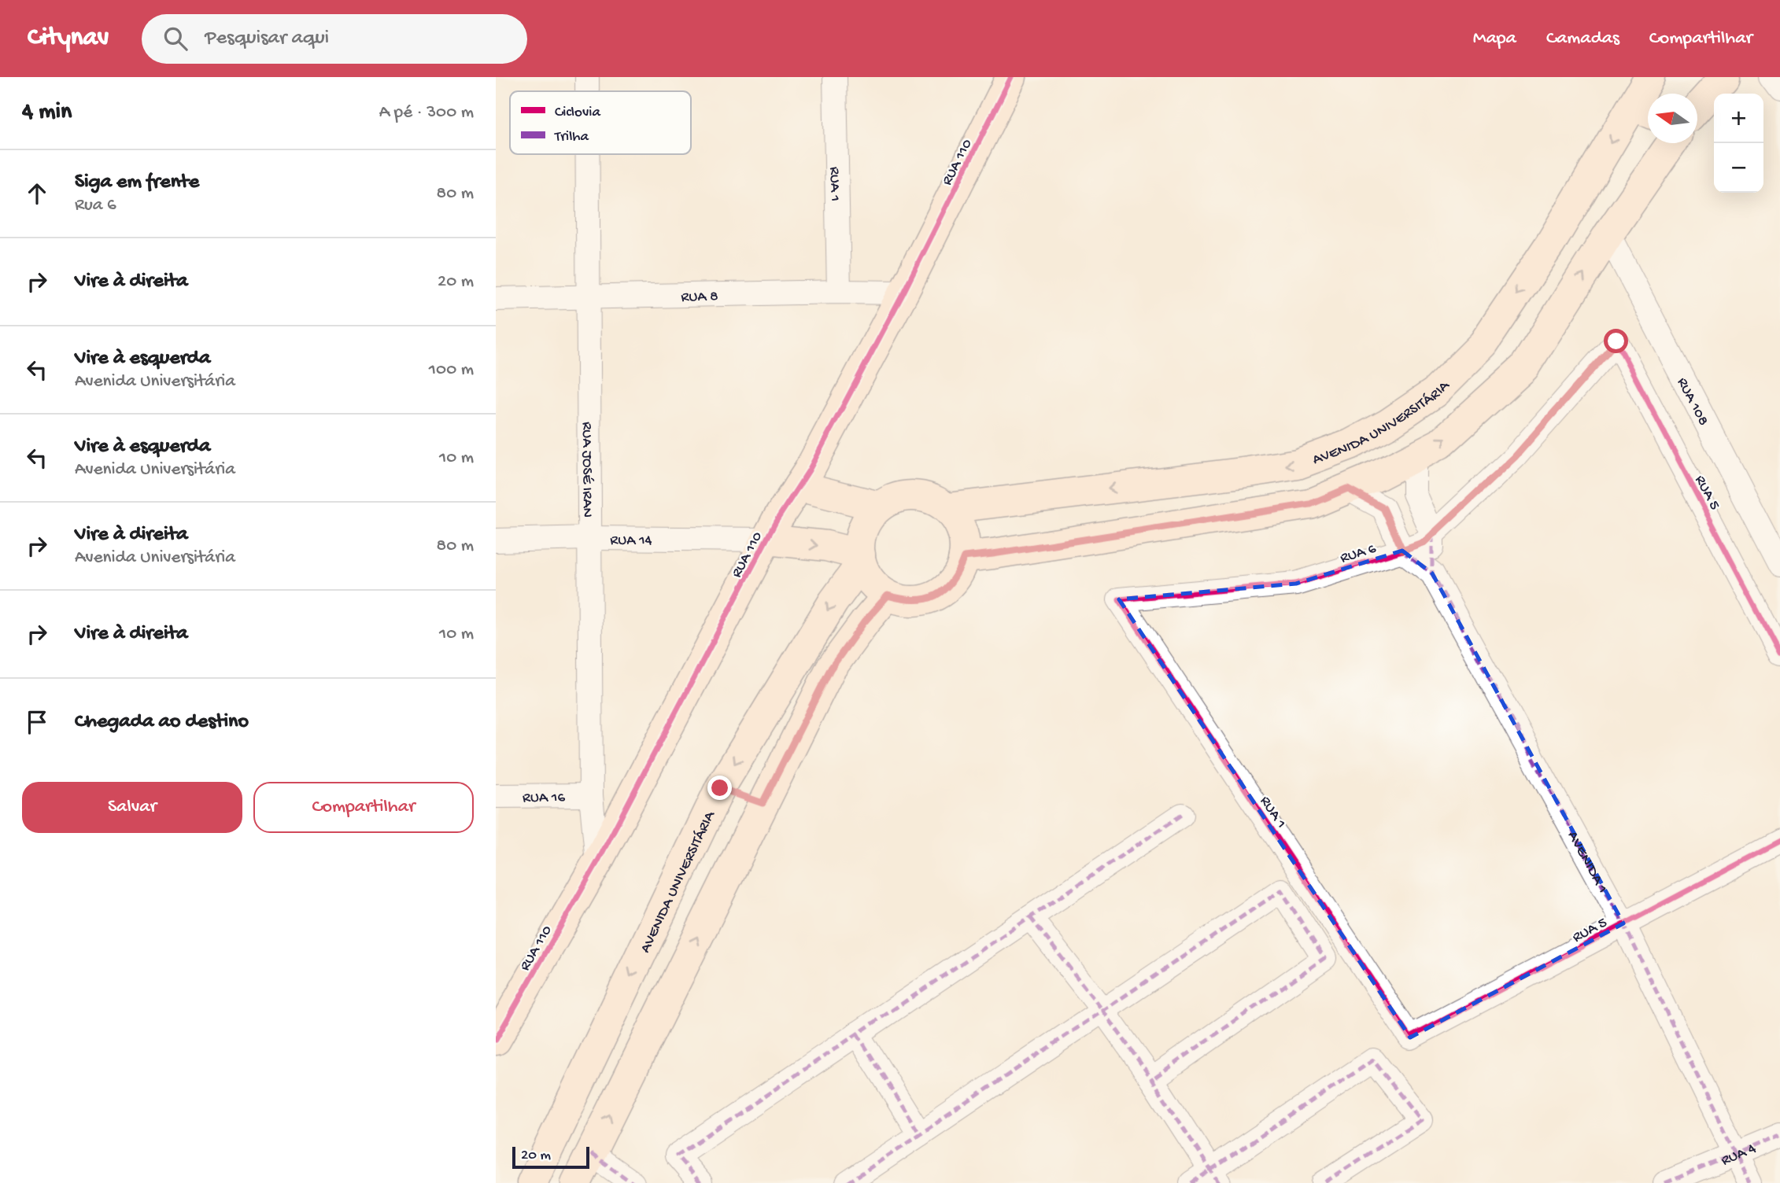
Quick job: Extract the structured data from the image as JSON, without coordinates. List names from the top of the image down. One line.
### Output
{"streets":{"street":["RUA 110","RUA 1","RUA 8","RUA 108","AVENIDA UNIVERSITÁRIA","RUA JOSÉ IRAN","RUA 5","RUA 14","RUA 6","RUA 16","AVENIDA 1","RUA 4"]},"crossings":[["RUA 110","RUA 8"],["RUA 110","RUA JOSÉ IRAN"],["RUA 110","RUA 14"],["RUA 1","RUA 8"],["RUA 1","RUA 5"],["RUA 1","RUA 6"],["RUA 8","RUA JOSÉ IRAN"],["RUA JOSÉ IRAN","RUA 14"],["RUA JOSÉ IRAN","RUA 16"],["RUA 5","RUA 6"],["RUA 5","AVENIDA 1"],["RUA 6","AVENIDA 1"],["AVENIDA 1","RUA 4"]],"legend":["Ciclovia","Trilha"],"scale_bar":"20 m","north":"left","page":{"header":"Citynav","search":"Pesquisar aqui","nav":["Mapa","Camadas","Compartilhar"],"heading":["4 min","A pé · 300 m"],"map_buttons":["+","−"],"list":[["Siga em frente","Rua 6","80 m"],["Vire à direita","20 m"],["Vire à esquerda","Avenida Universitária","100 m"],["Vire à esquerda","Avenida Universitária","10 m"],["Vire à direita","Avenida Universitária","80 m"],["Vire à direita","10 m"],"Chegada ao destino"],"buttons":["Salvar","Compartilhar"],"scale":"20 m"}}
